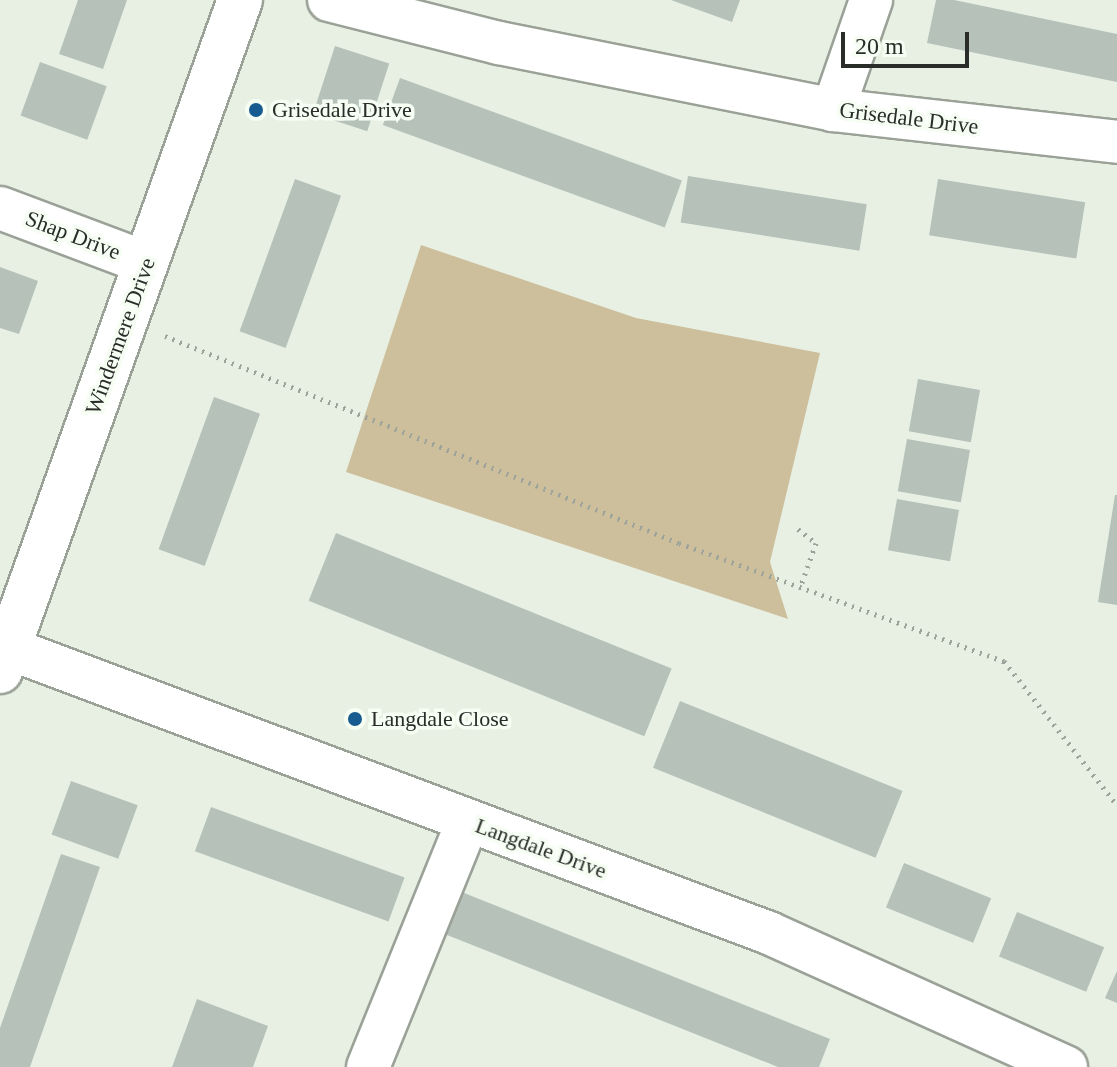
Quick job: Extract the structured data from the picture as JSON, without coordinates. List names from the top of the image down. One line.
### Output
{"streets":{"street":["Grisedale Drive","Shap Drive","Windermere Drive","Langdale Drive"]},"crossings":[["Shap Drive","Windermere Drive"],["Windermere Drive","Langdale Drive"]],"places":["Grisedale Drive","Langdale Close"],"scale_bar":"20 m"}
